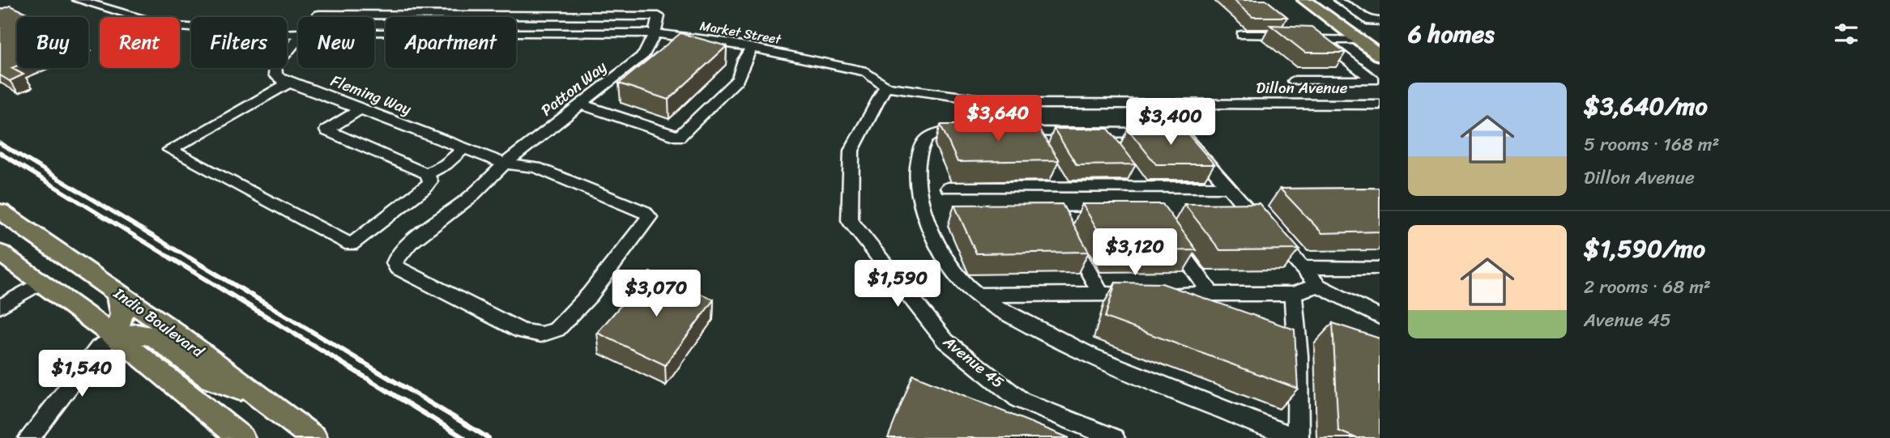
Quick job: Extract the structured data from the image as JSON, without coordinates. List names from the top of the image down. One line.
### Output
{"streets":{"main road":["Indio Boulevard"],"street":["Market Street","Dillon Avenue","Patton Way","Fleming Way","Avenue 45"]},"crossings":[["Market Street","Dillon Avenue"],["Market Street","Patton Way"],["Market Street","Avenue 45"],["Dillon Avenue","Avenue 45"],["Patton Way","Fleming Way"]],"page":{"heading":"6 homes","chip":["Buy","Rent","Filters","New","Apartment"],"list":[{"name":"$3,640/mo","note":"5 rooms · 168 m² · Dillon Avenue"},{"name":"$1,590/mo","note":"2 rooms · 68 m² · Avenue 45"}],"price":["$3,640","$3,400","$3,120","$1,590","$3,070","$1,540"]}}
